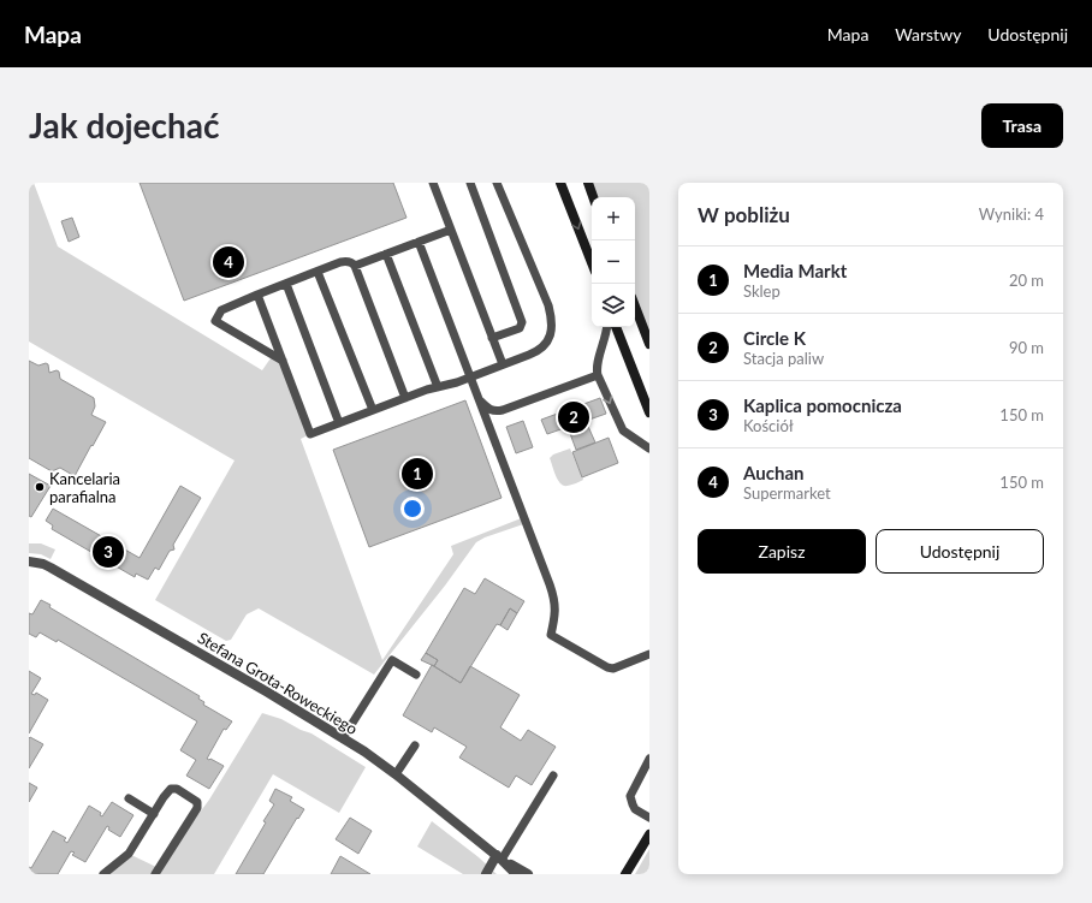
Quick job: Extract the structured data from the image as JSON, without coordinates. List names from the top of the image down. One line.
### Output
{"streets":{"street":["Stefana Grota-Roweckiego"]},"places":["Kancelaria parafialna"],"page":{"header":"Mapa","nav":["Mapa","Warstwy","Udostępnij"],"buttons":["Trasa",["Zapisz","Udostępnij"]],"title":"Jak dojechać","heading":["W pobliżu","Wyniki: 4"],"map_buttons":["+","−"],"pins":["4","2","1","3"],"list":[{"mark":"1","name":"Media Markt","note":"Sklep","value":"20 m"},{"mark":"2","name":"Circle K","note":"Stacja paliw","value":"90 m"},{"mark":"3","name":"Kaplica pomocnicza","note":"Kościół","value":"150 m"},{"mark":"4","name":"Auchan","note":"Supermarket","value":"150 m"}]}}
